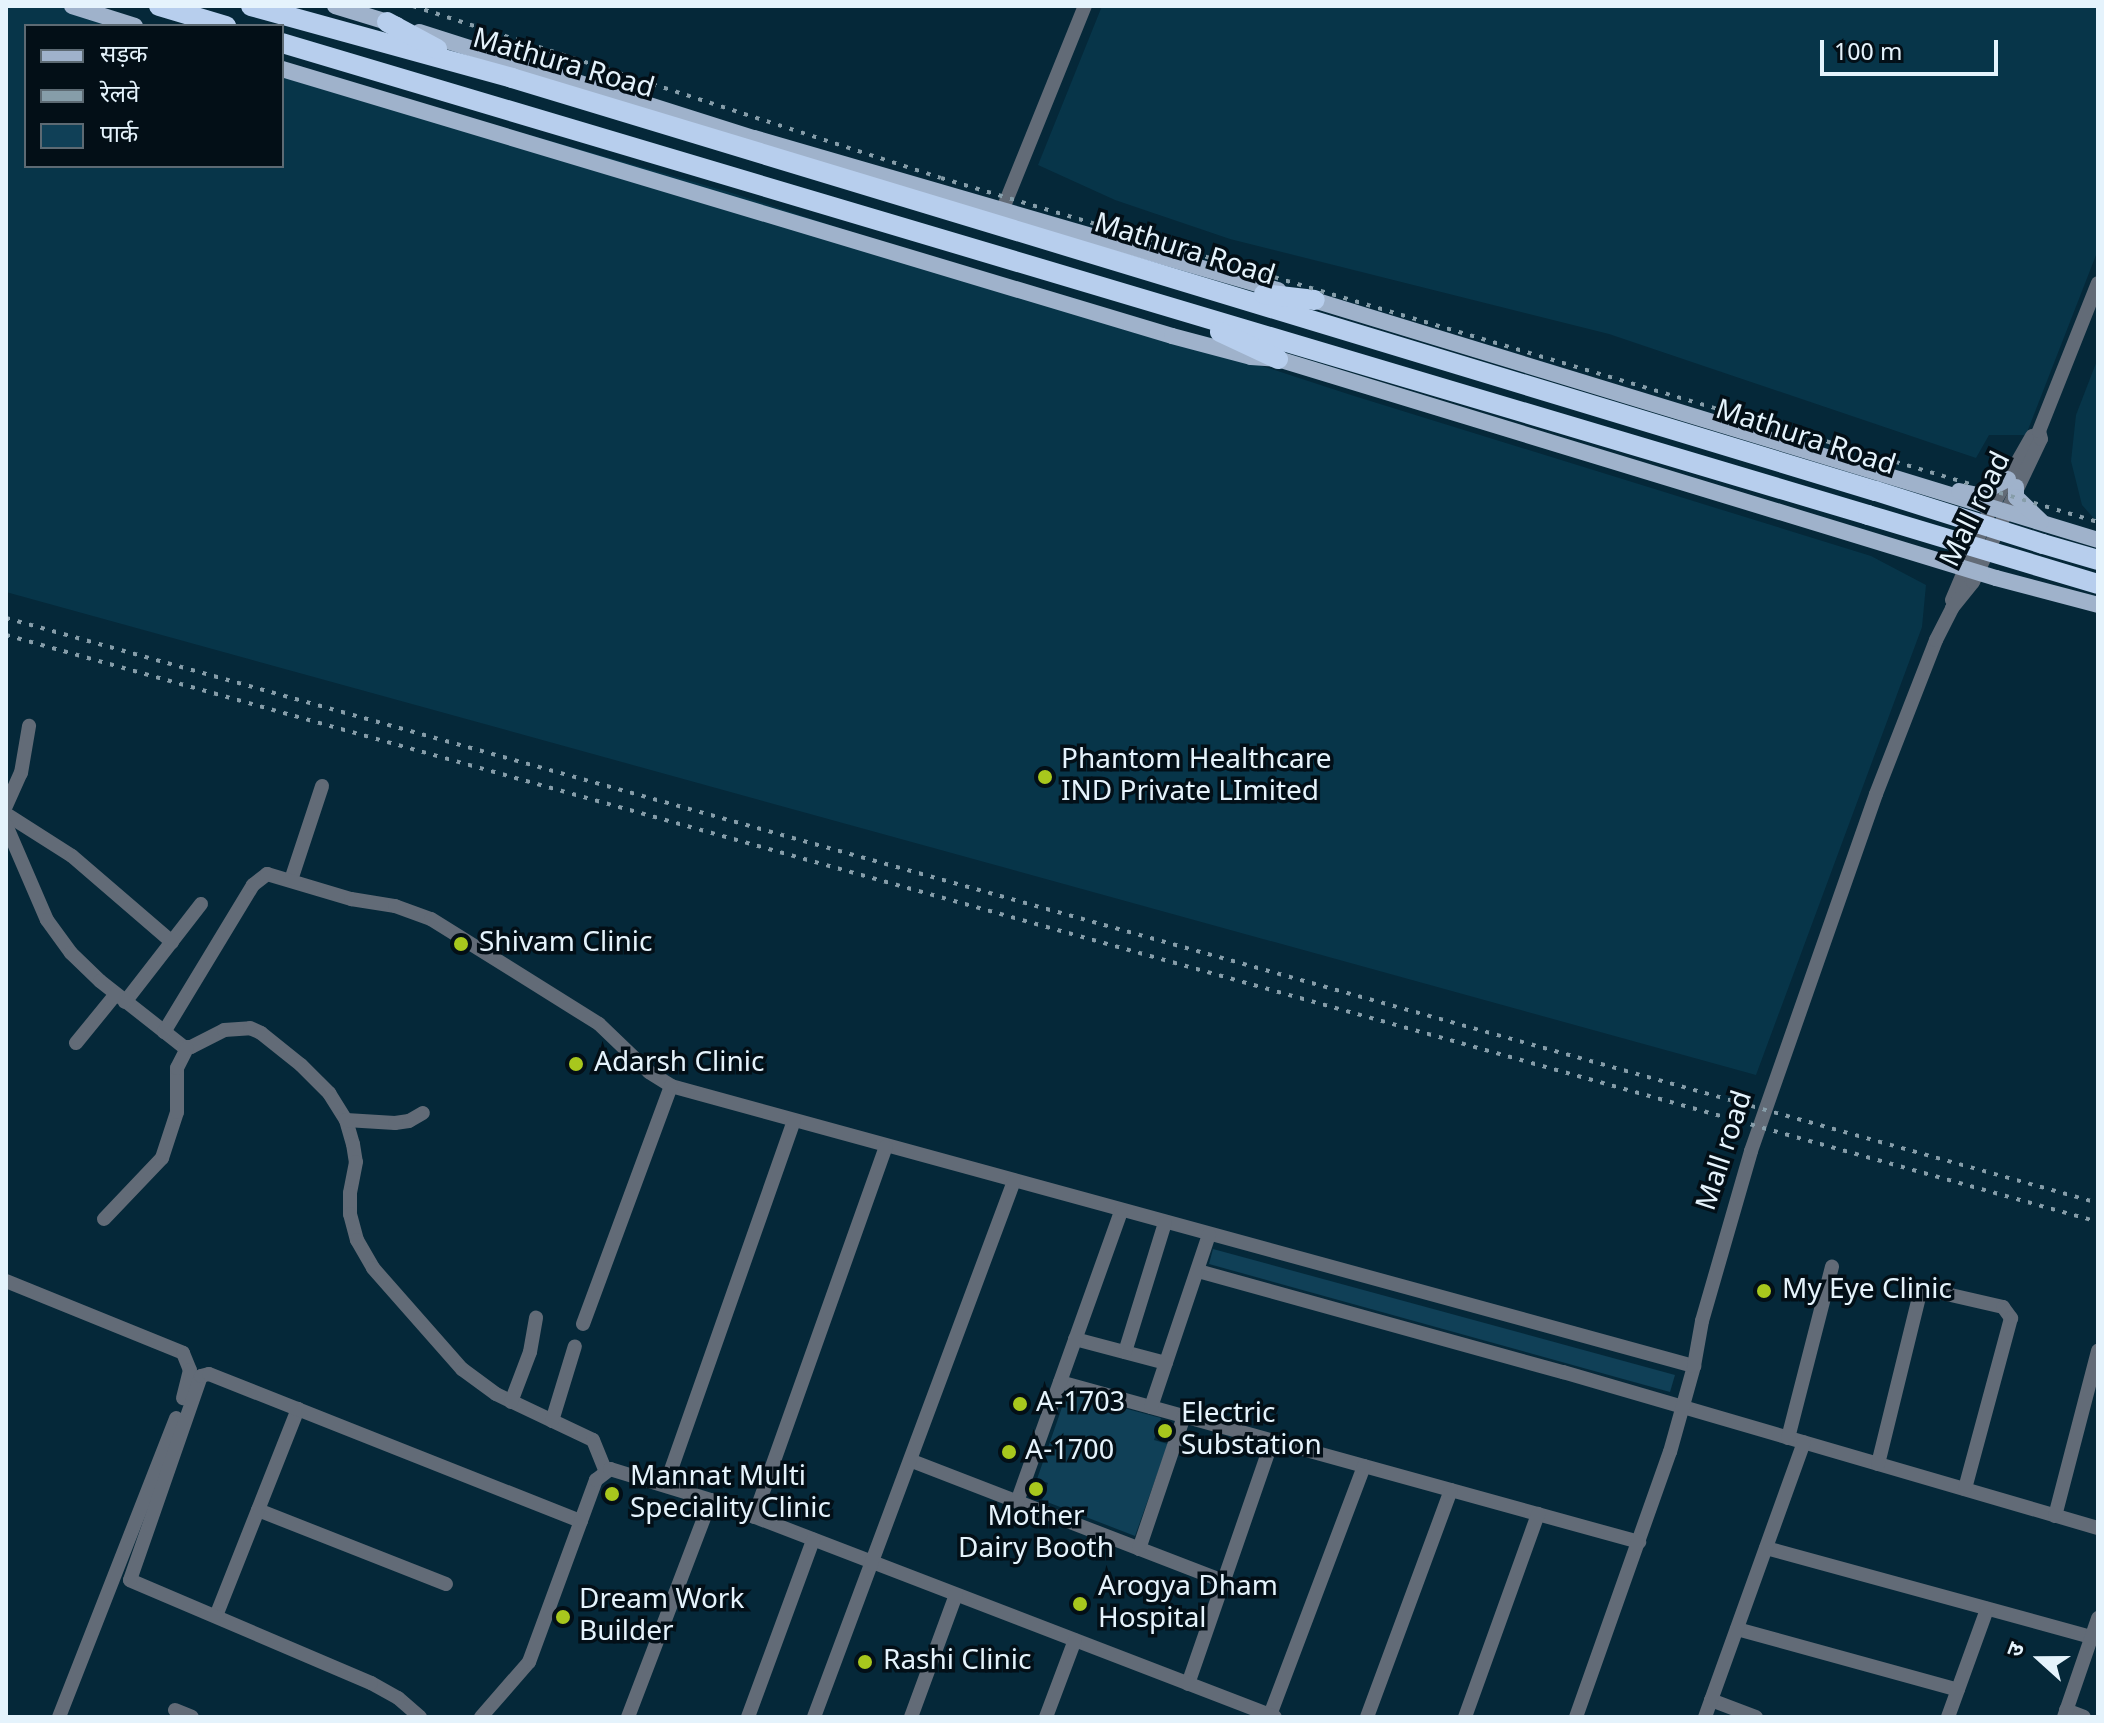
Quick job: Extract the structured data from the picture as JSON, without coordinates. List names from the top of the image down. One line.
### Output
{"streets":{"highway":["Mathura Road"],"street":["Mall road"]},"places":["Phantom Healthcare IND Private LImited","Shivam Clinic","Adarsh Clinic","My Eye Clinic","A-1703","Electric Substation","A-1700","Mother Dairy Booth","Mannat Multi Speciality Clinic","Arogya Dham Hospital","Dream Work Builder","Rashi Clinic"],"legend":["सड़क","रेलवे","पार्क"],"scale_bar":"100 m","north":"left"}
